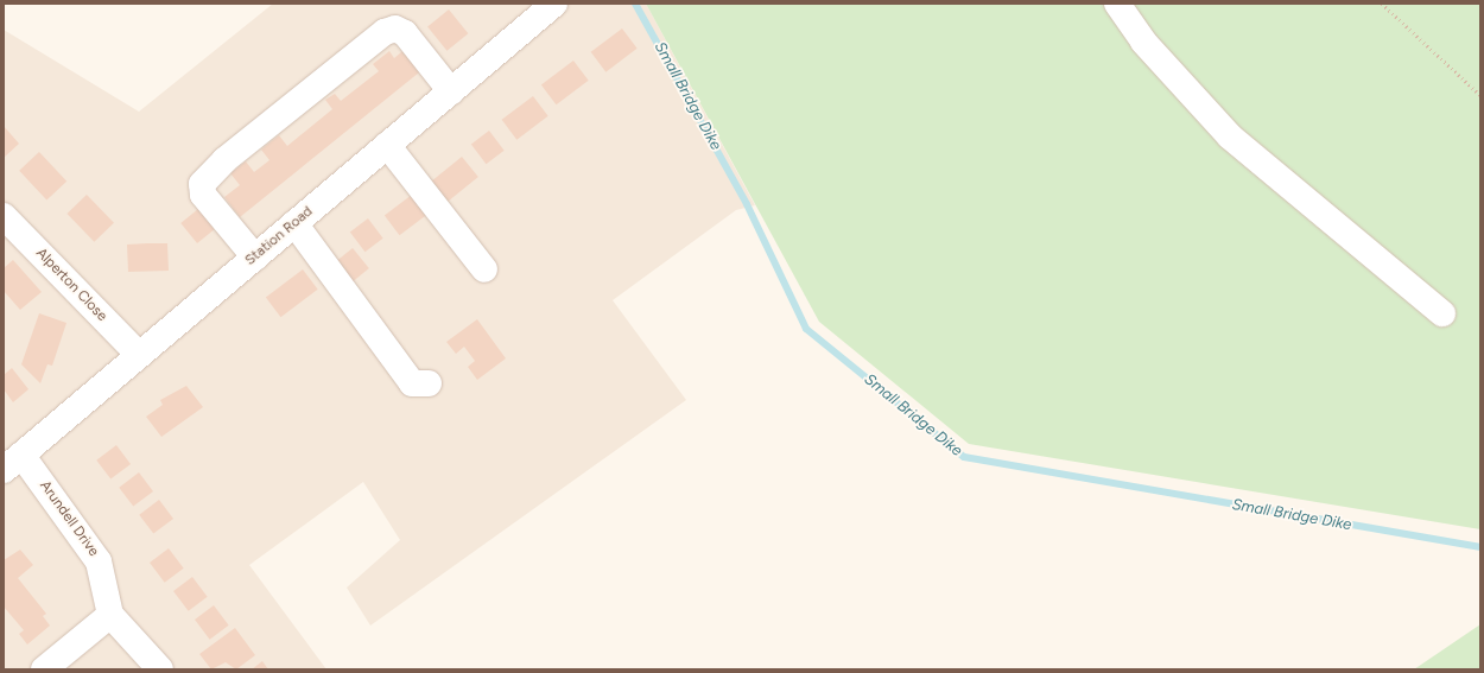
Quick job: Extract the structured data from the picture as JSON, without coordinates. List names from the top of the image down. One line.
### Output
{"streets":{"street":["Station Road","Alperton Close","Arundell Drive"]},"crossings":[["Station Road","Alperton Close"],["Station Road","Arundell Drive"]],"water":["Small Bridge Dike"]}
